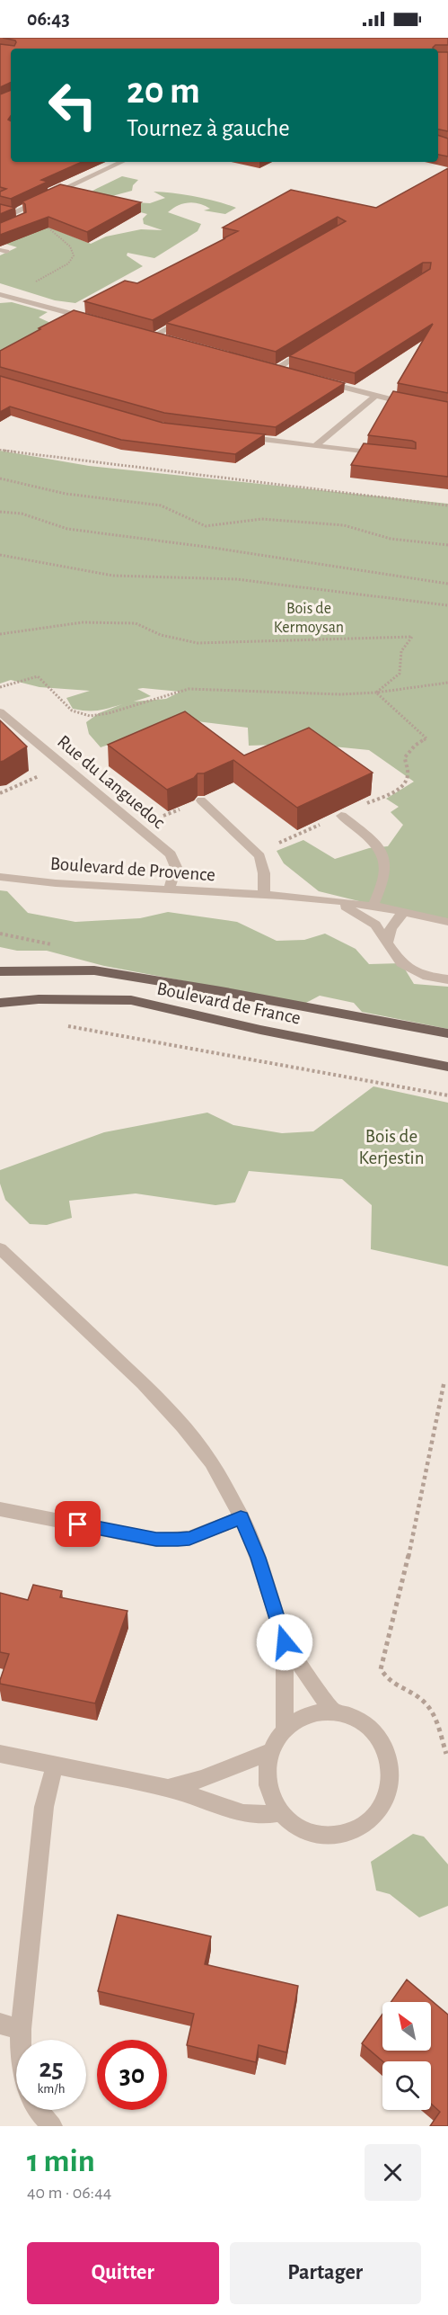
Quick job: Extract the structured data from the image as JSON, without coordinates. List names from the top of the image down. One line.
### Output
{"streets":{"main road":["Boulevard de France"],"street":["Rue du Languedoc","Boulevard de Provence"]},"crossings":[["Rue du Languedoc","Boulevard de Provence"]],"parks":["Bois de Kermoysan","Bois de Kerjestin"],"north":"top left","page":{"status":"06:43","turn":["20 m","Tournez à gauche"],"speed":"25 km/h","limit":"30","heading":["1 min","40 m · 06:44"],"buttons":["Quitter","Partager"]}}
